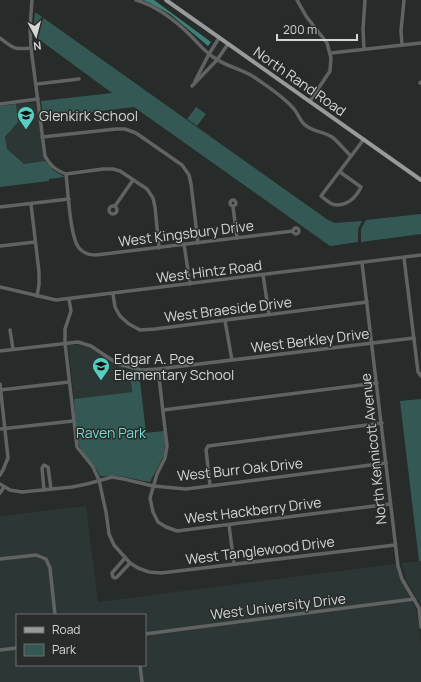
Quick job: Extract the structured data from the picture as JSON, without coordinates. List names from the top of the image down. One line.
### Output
{"streets":{"main road":["North Rand Road"],"street":["West Kingsbury Drive","West Hintz Road","West Braeside Drive","West Berkley Drive","North Kennicott Avenue","West Burr Oak Drive","West Hackberry Drive","West Tanglewood Drive","West University Drive"]},"crossings":[["West Hintz Road","West Braeside Drive"],["West Hintz Road","North Kennicott Avenue"],["West Hintz Road","West Tanglewood Drive"],["West Braeside Drive","North Kennicott Avenue"],["West Berkley Drive","North Kennicott Avenue"],["West Berkley Drive","West Hackberry Drive"],["West Berkley Drive","West Tanglewood Drive"],["North Kennicott Avenue","West Burr Oak Drive"],["North Kennicott Avenue","West Hackberry Drive"],["North Kennicott Avenue","West Tanglewood Drive"],["North Kennicott Avenue","West University Drive"],["West Burr Oak Drive","West Hackberry Drive"],["West Burr Oak Drive","West Tanglewood Drive"]],"parks":["Raven Park"],"places":{"school or university":["Glenkirk School","Edgar A. Poe Elementary School"]},"legend":["Road","Park"],"scale_bar":"200 m","north":"bottom"}
